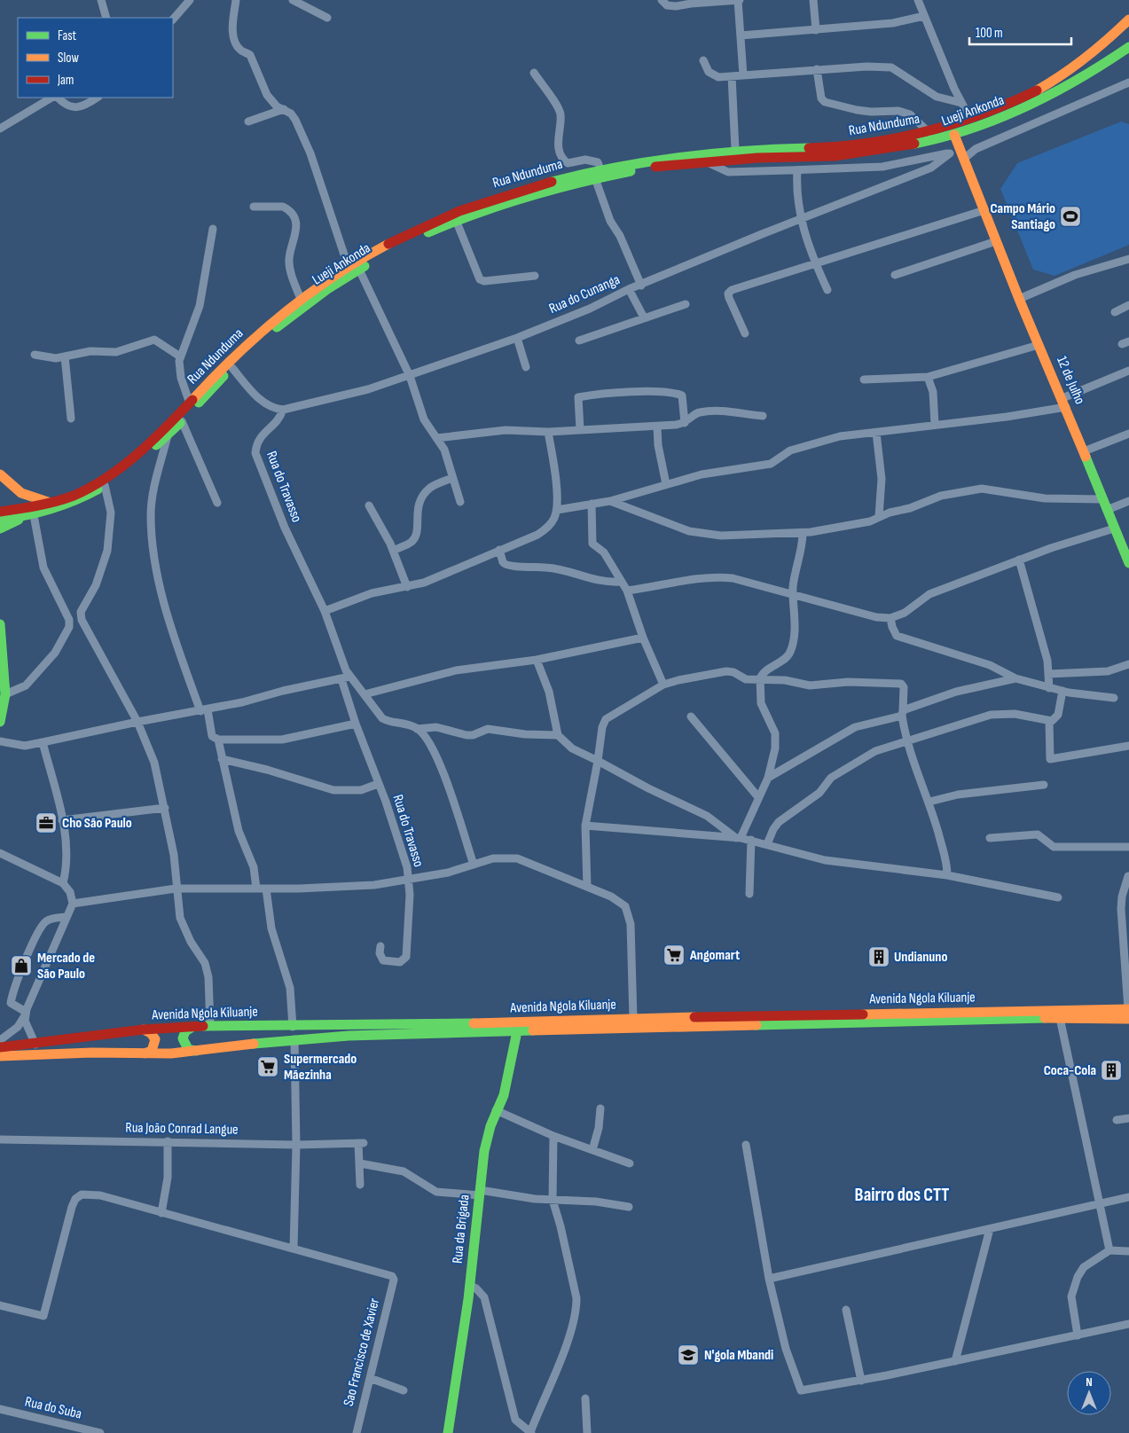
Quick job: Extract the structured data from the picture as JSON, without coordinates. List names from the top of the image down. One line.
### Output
{"streets":{"main road":["Lueji Ankonda","Rua Ndunduma","12 de Julho","Avenida Ngola Kiluanje","Rua da Brigada"],"street":["Rua do Cunanga","Rua do Travasso","Rua João Conrad Langue","Sao Francisco de Xavier","Rua do Suba"]},"crossings":[["Lueji Ankonda","Rua Ndunduma"],["Lueji Ankonda","12 de Julho"],["Rua do Cunanga","Rua do Travasso"],["Avenida Ngola Kiluanje","Rua da Brigada"]],"districts":["Bairro dos CTT"],"places":{"sports":["Campo Mário Santiago"],"office":["Cho São Paulo"],"supermarket":["Angomart","Supermercado Mãezinha"],"building":["Undianuno","Coca-Cola"],"shop":["Mercado de São Paulo"],"school or university":["N'gola Mbandi"]},"legend":["Fast","Slow","Jam"],"scale_bar":"100 m","north":"top"}
